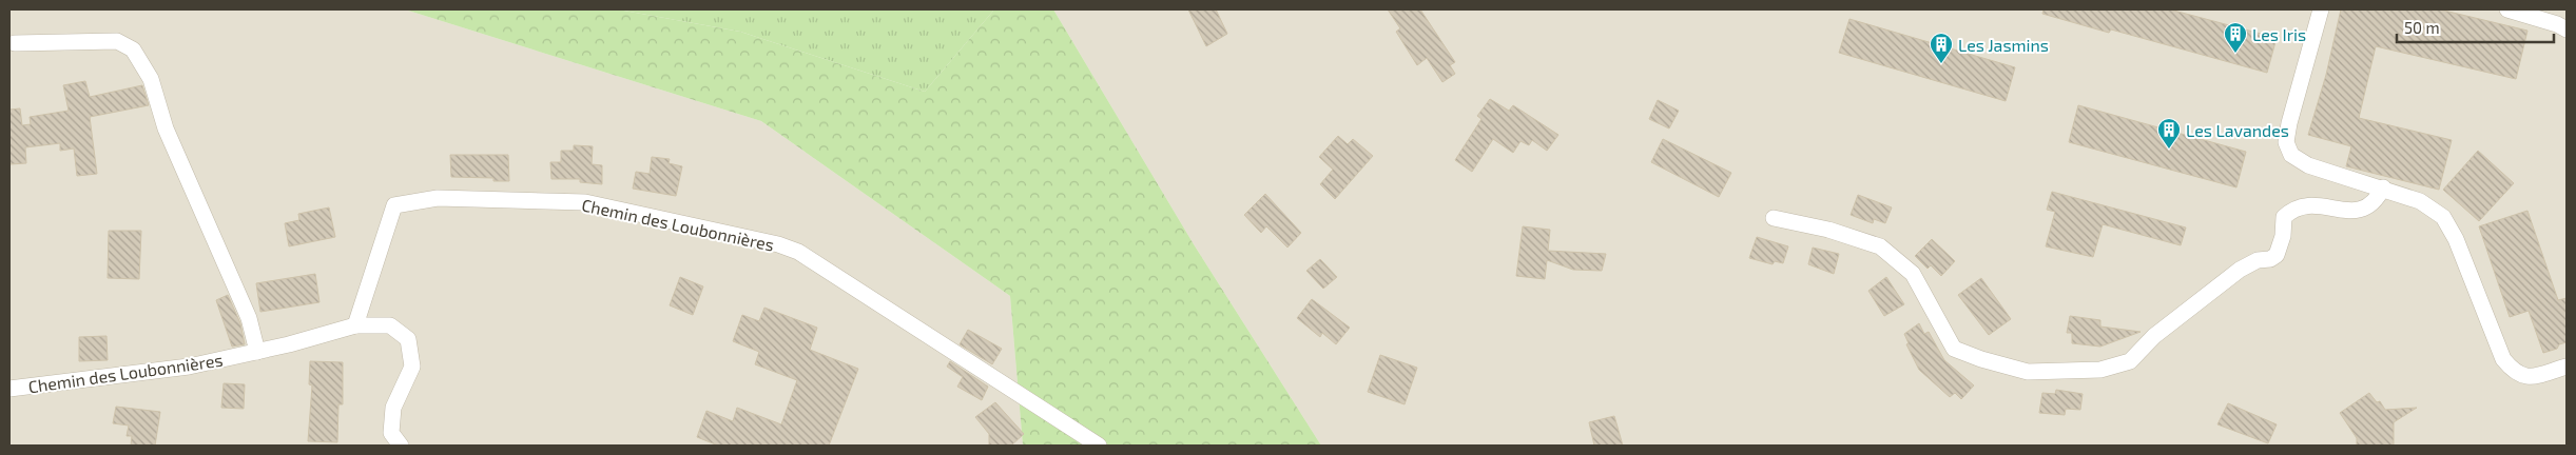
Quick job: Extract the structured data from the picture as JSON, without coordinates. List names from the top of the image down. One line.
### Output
{"streets":{"street":["Chemin des Loubonnières"]},"places":{"building":["Les Iris","Les Jasmins","Les Lavandes"]},"scale_bar":"50 m"}
